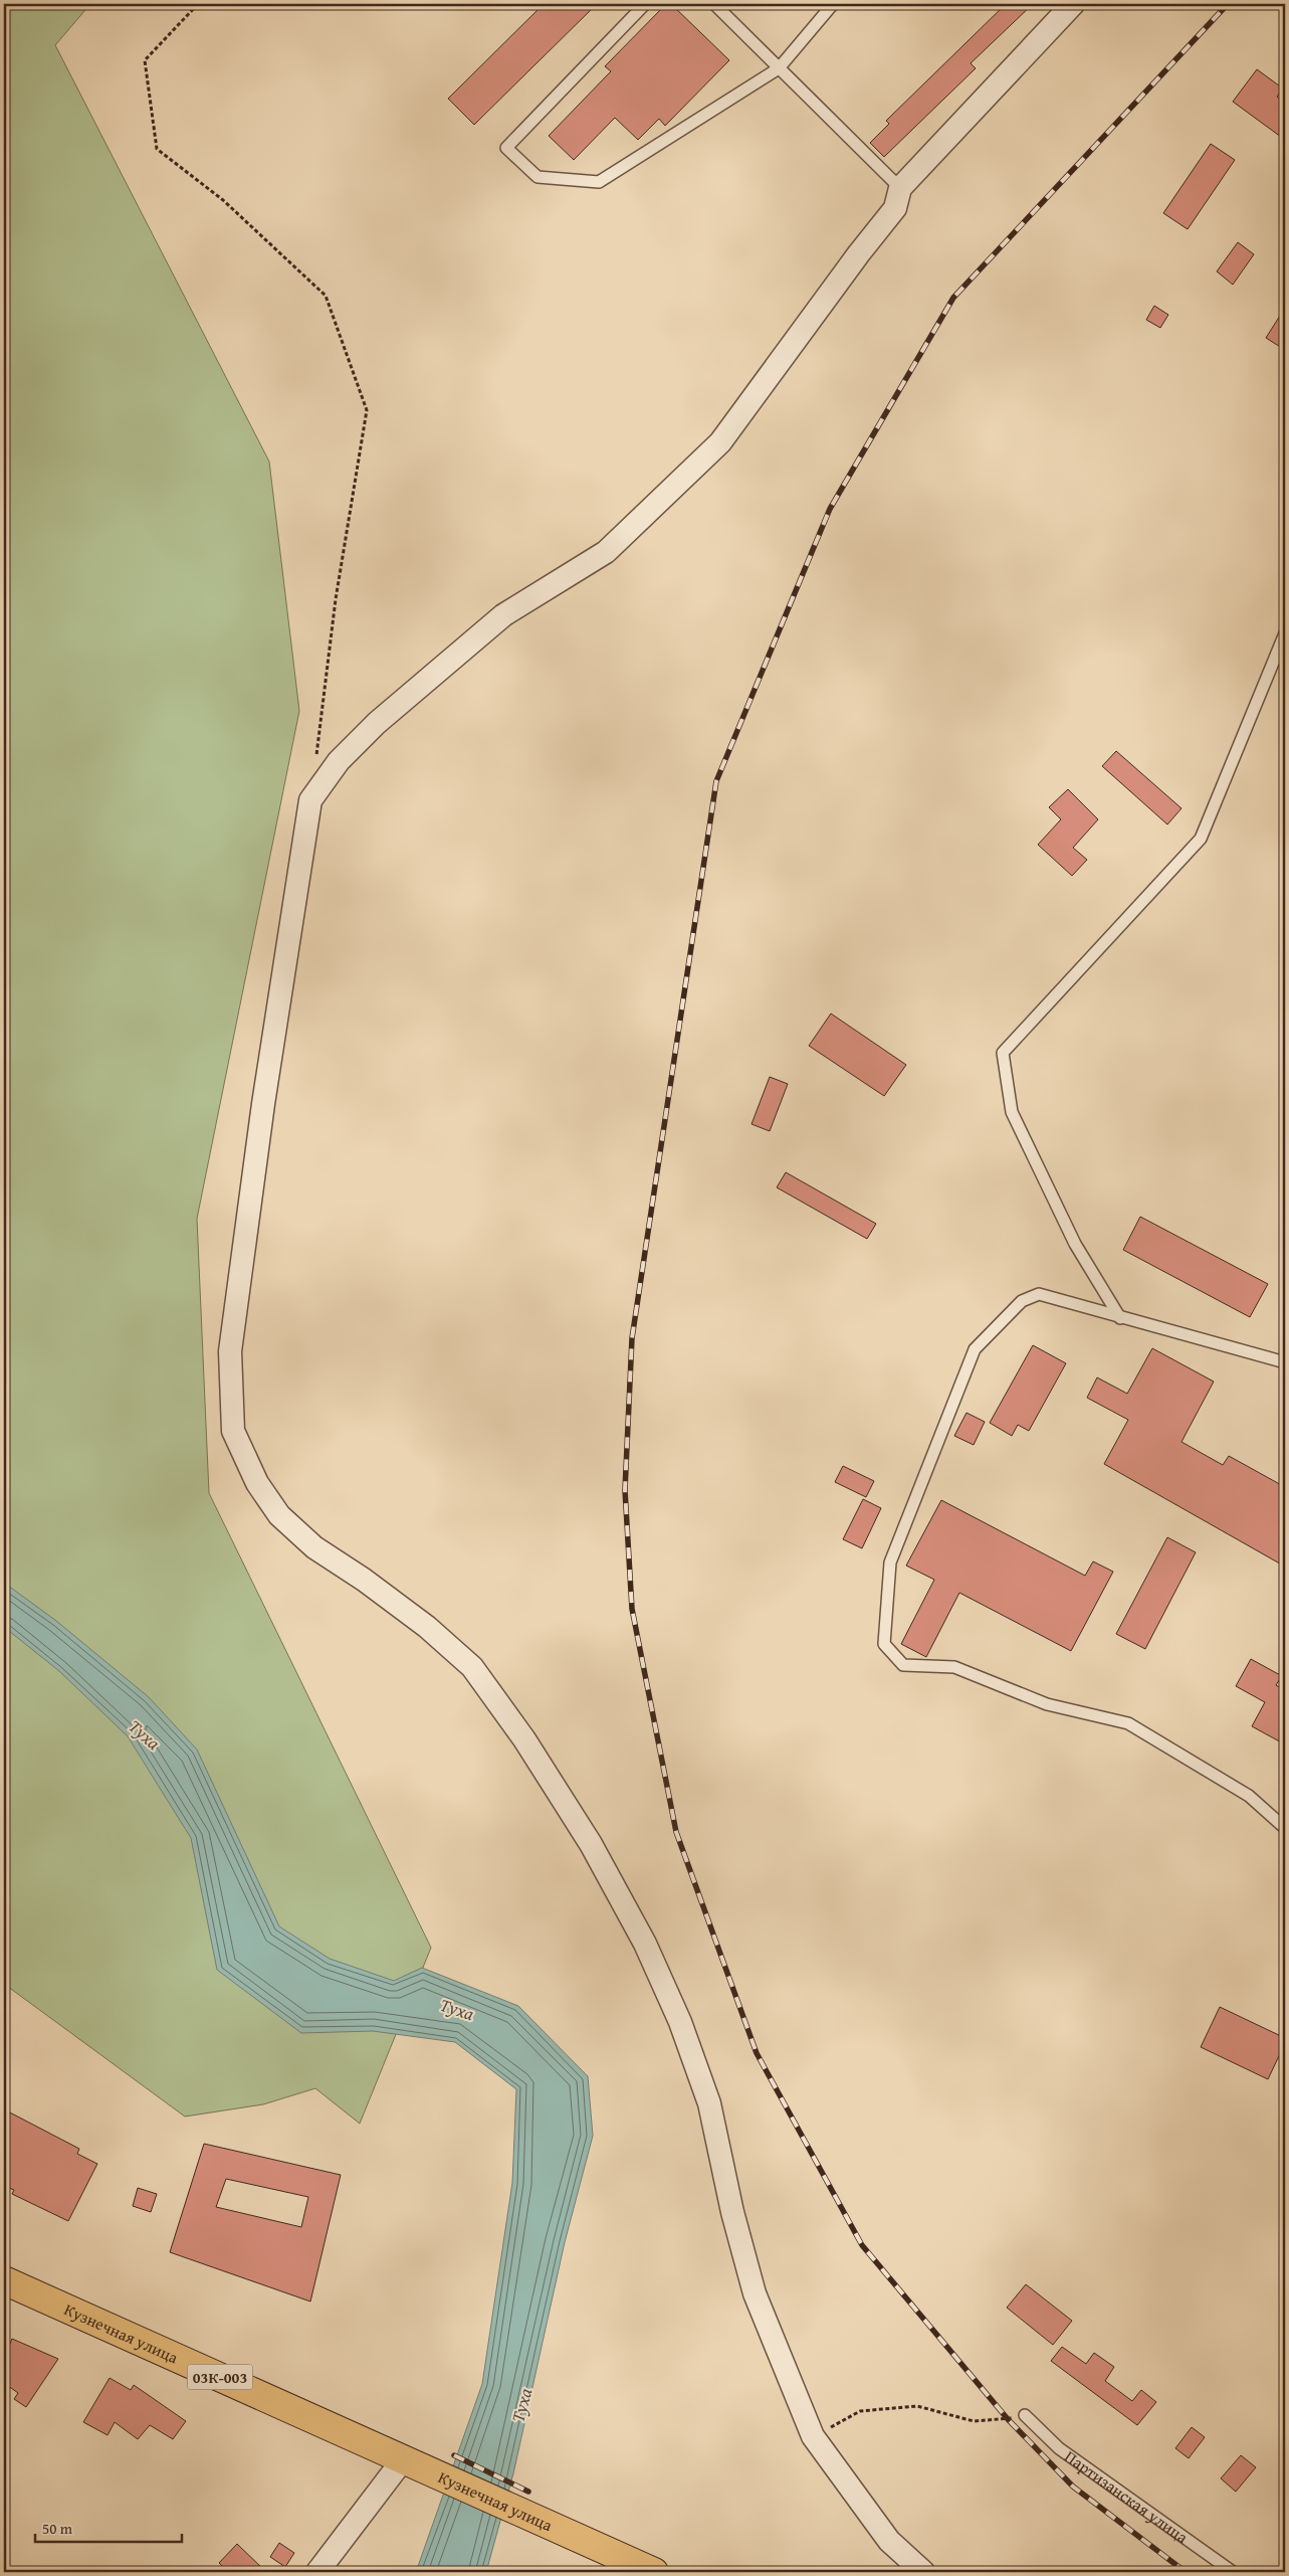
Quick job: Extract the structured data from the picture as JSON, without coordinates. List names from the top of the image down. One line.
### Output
{"streets":{"main road":["Кузнечная улица","03К-003"],"lane":["Партизанская улица"]},"water":["Туха"],"scale_bar":"50 m"}
